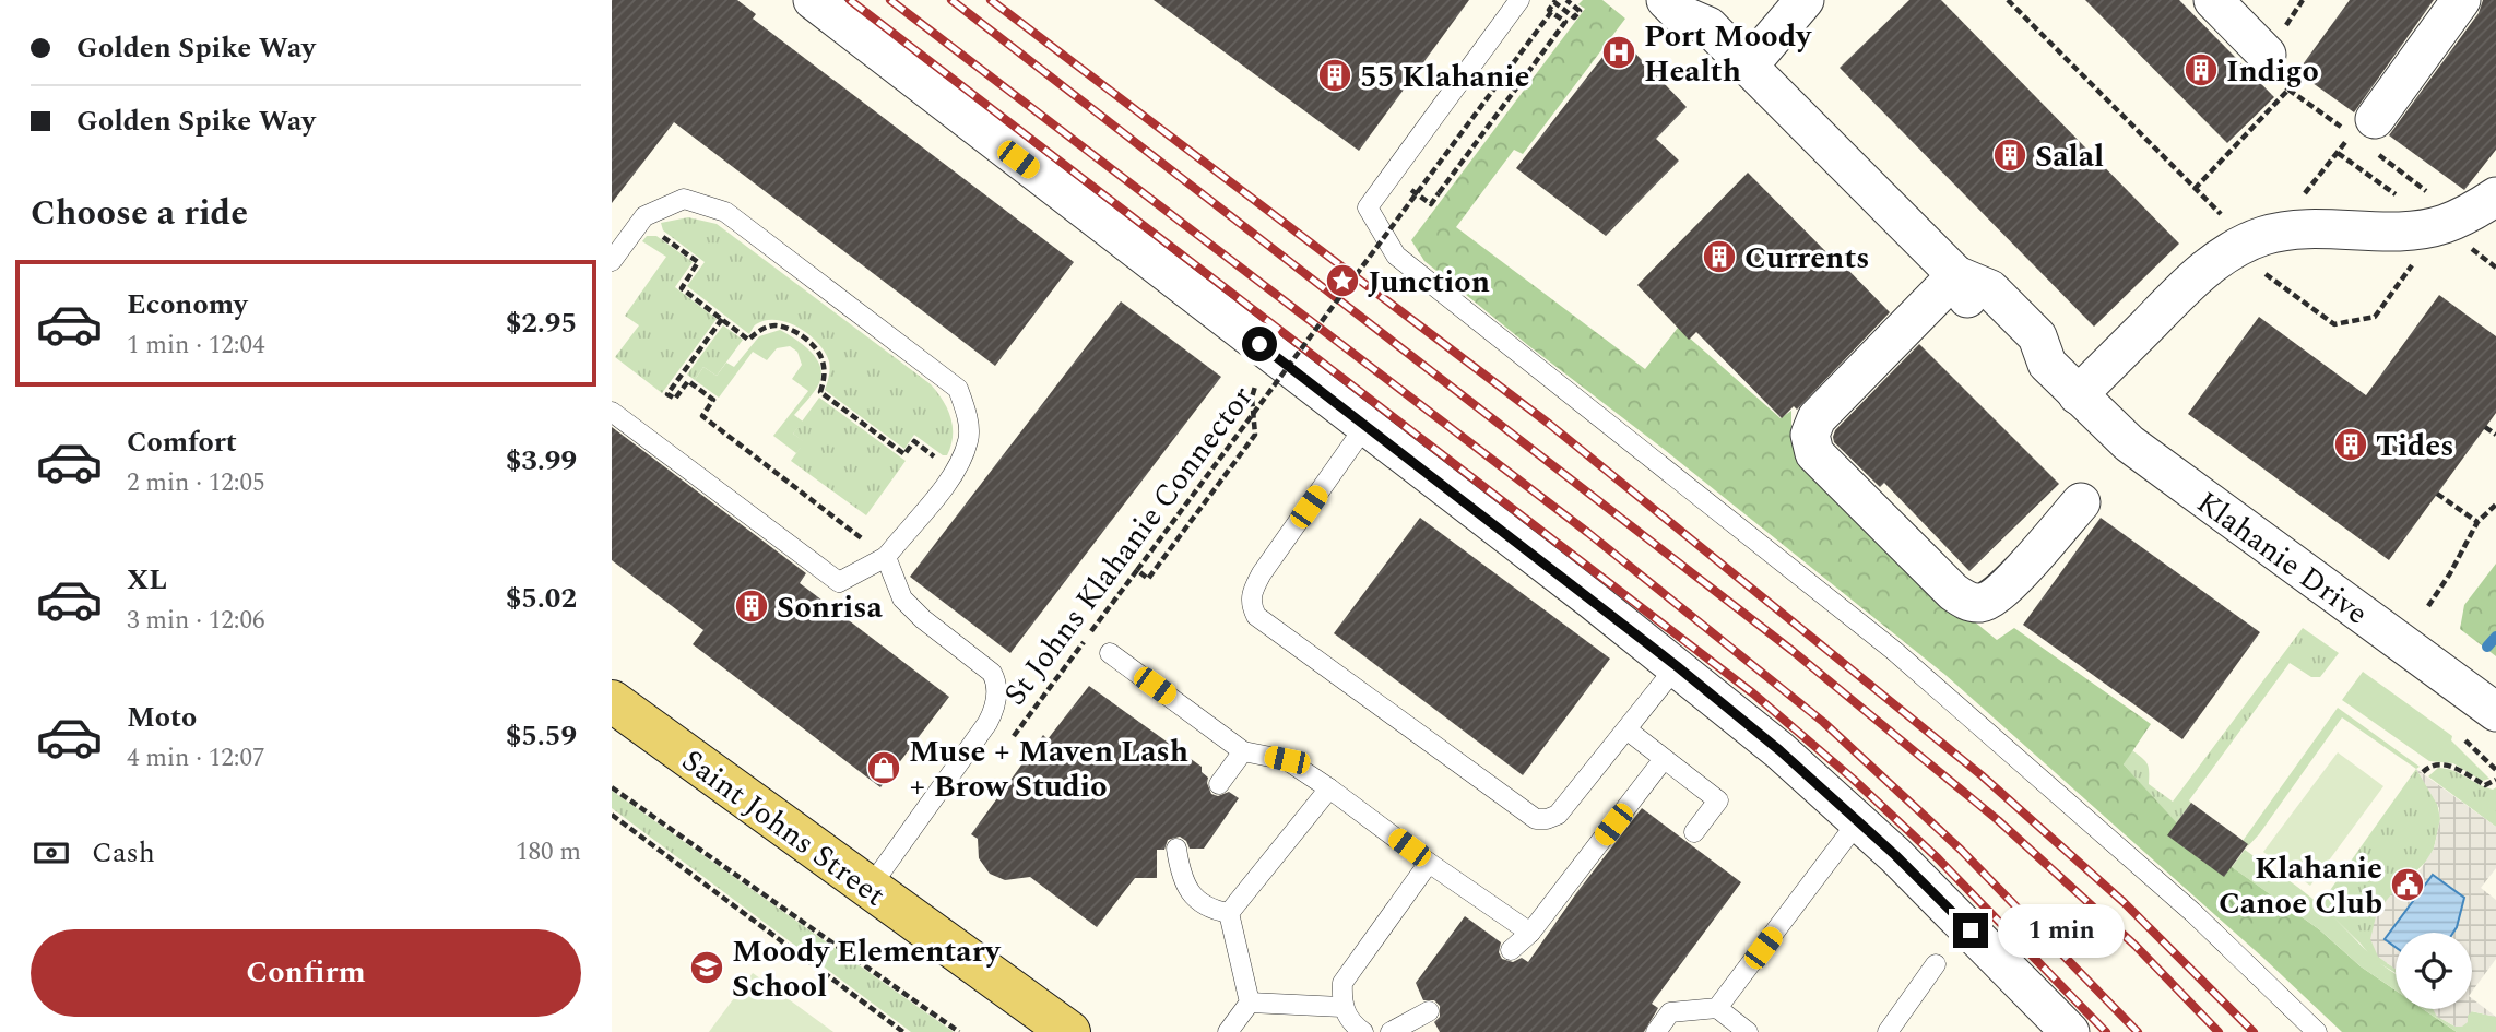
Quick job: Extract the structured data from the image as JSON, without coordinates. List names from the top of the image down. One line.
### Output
{"streets":{"main road":["Saint Johns Street"],"street":["Klahanie Drive"],"path":["St Johns Klahanie Connector"]},"places":{"hospital":["Port Moody Health"],"building":["Indigo","55 Klahanie","Salal","Currents","Tides","Sonrisa"],"place":["Junction"],"shop":["Muse + Maven Lash + Brow Studio"],"public building":["Klahanie Canoe Club"],"school or university":["Moody Elementary School"]},"page":{"banner":["Golden Spike Way","Golden Spike Way"],"heading":"Choose a ride","list":[{"name":"Economy","note":"1 min · 12:04","value":"$2.95"},{"name":"Comfort","note":"2 min · 12:05","value":"$3.99"},{"name":"XL","note":"3 min · 12:06","value":"$5.02"},{"name":"Moto","note":"4 min · 12:07","value":"$5.59"}],"pay":["Cash","180 m"],"bubble":"1 min","buttons":"Confirm"}}
